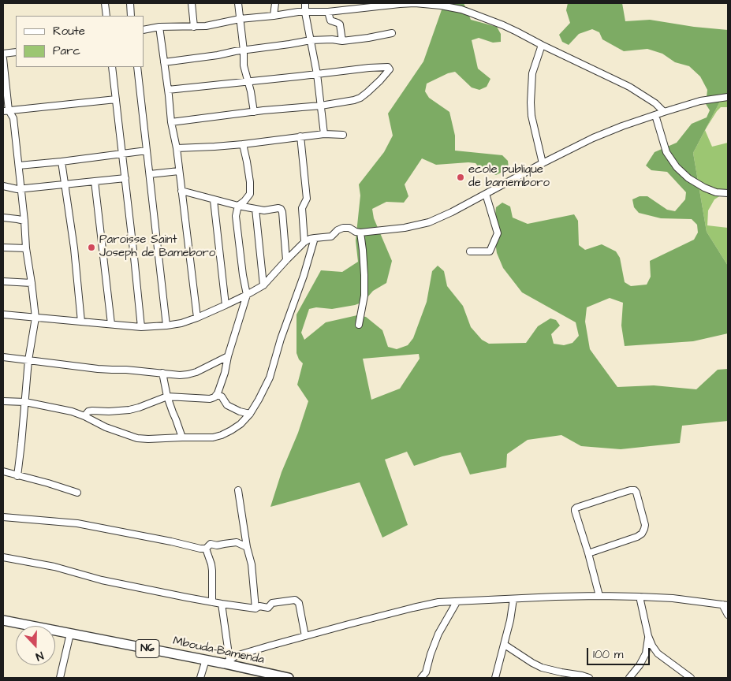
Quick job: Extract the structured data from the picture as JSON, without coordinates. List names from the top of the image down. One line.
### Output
{"streets":{"highway":["N6","Mbouda-Bamenda"]},"places":["ecole publique de bamemboro","Paroisse Saint Joseph de Bameboro"],"legend":["Route","Parc"],"scale_bar":"100 m","north":"bottom"}
